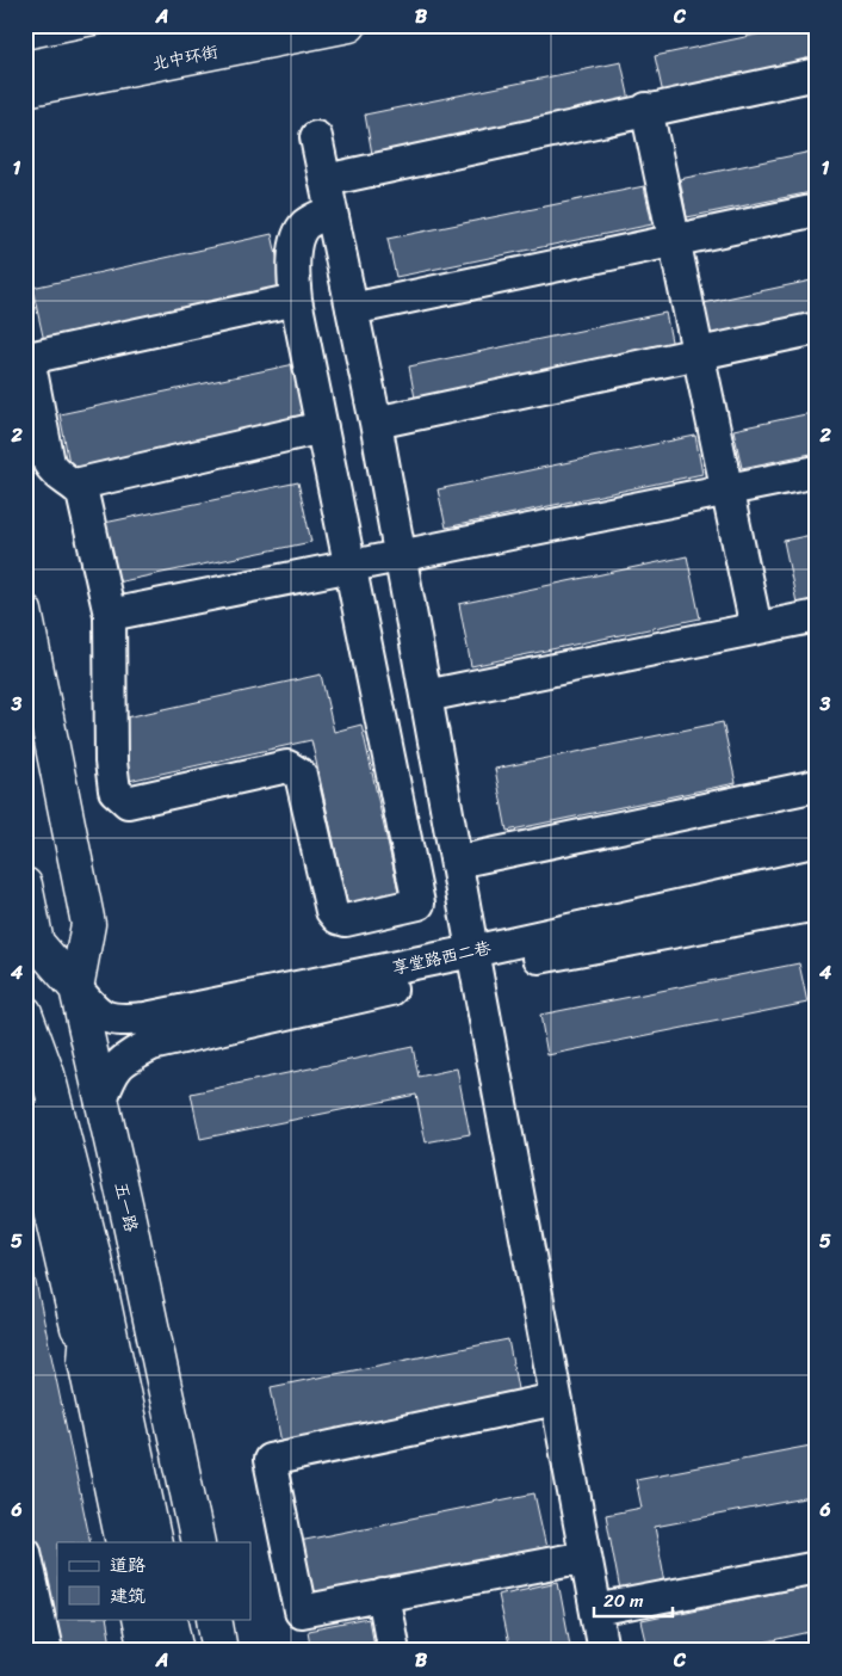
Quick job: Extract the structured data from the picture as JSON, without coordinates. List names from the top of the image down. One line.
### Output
{"streets":{"main road":["北中环街","五一路"],"street":["享堂路西二巷"]},"crossings":[["享堂路西二巷","五一路"]],"legend":["道路","建筑"],"scale_bar":"20 m","grid":{"columns":["A","B","C"],"rows":["1","2","3","4","5","6"]}}
